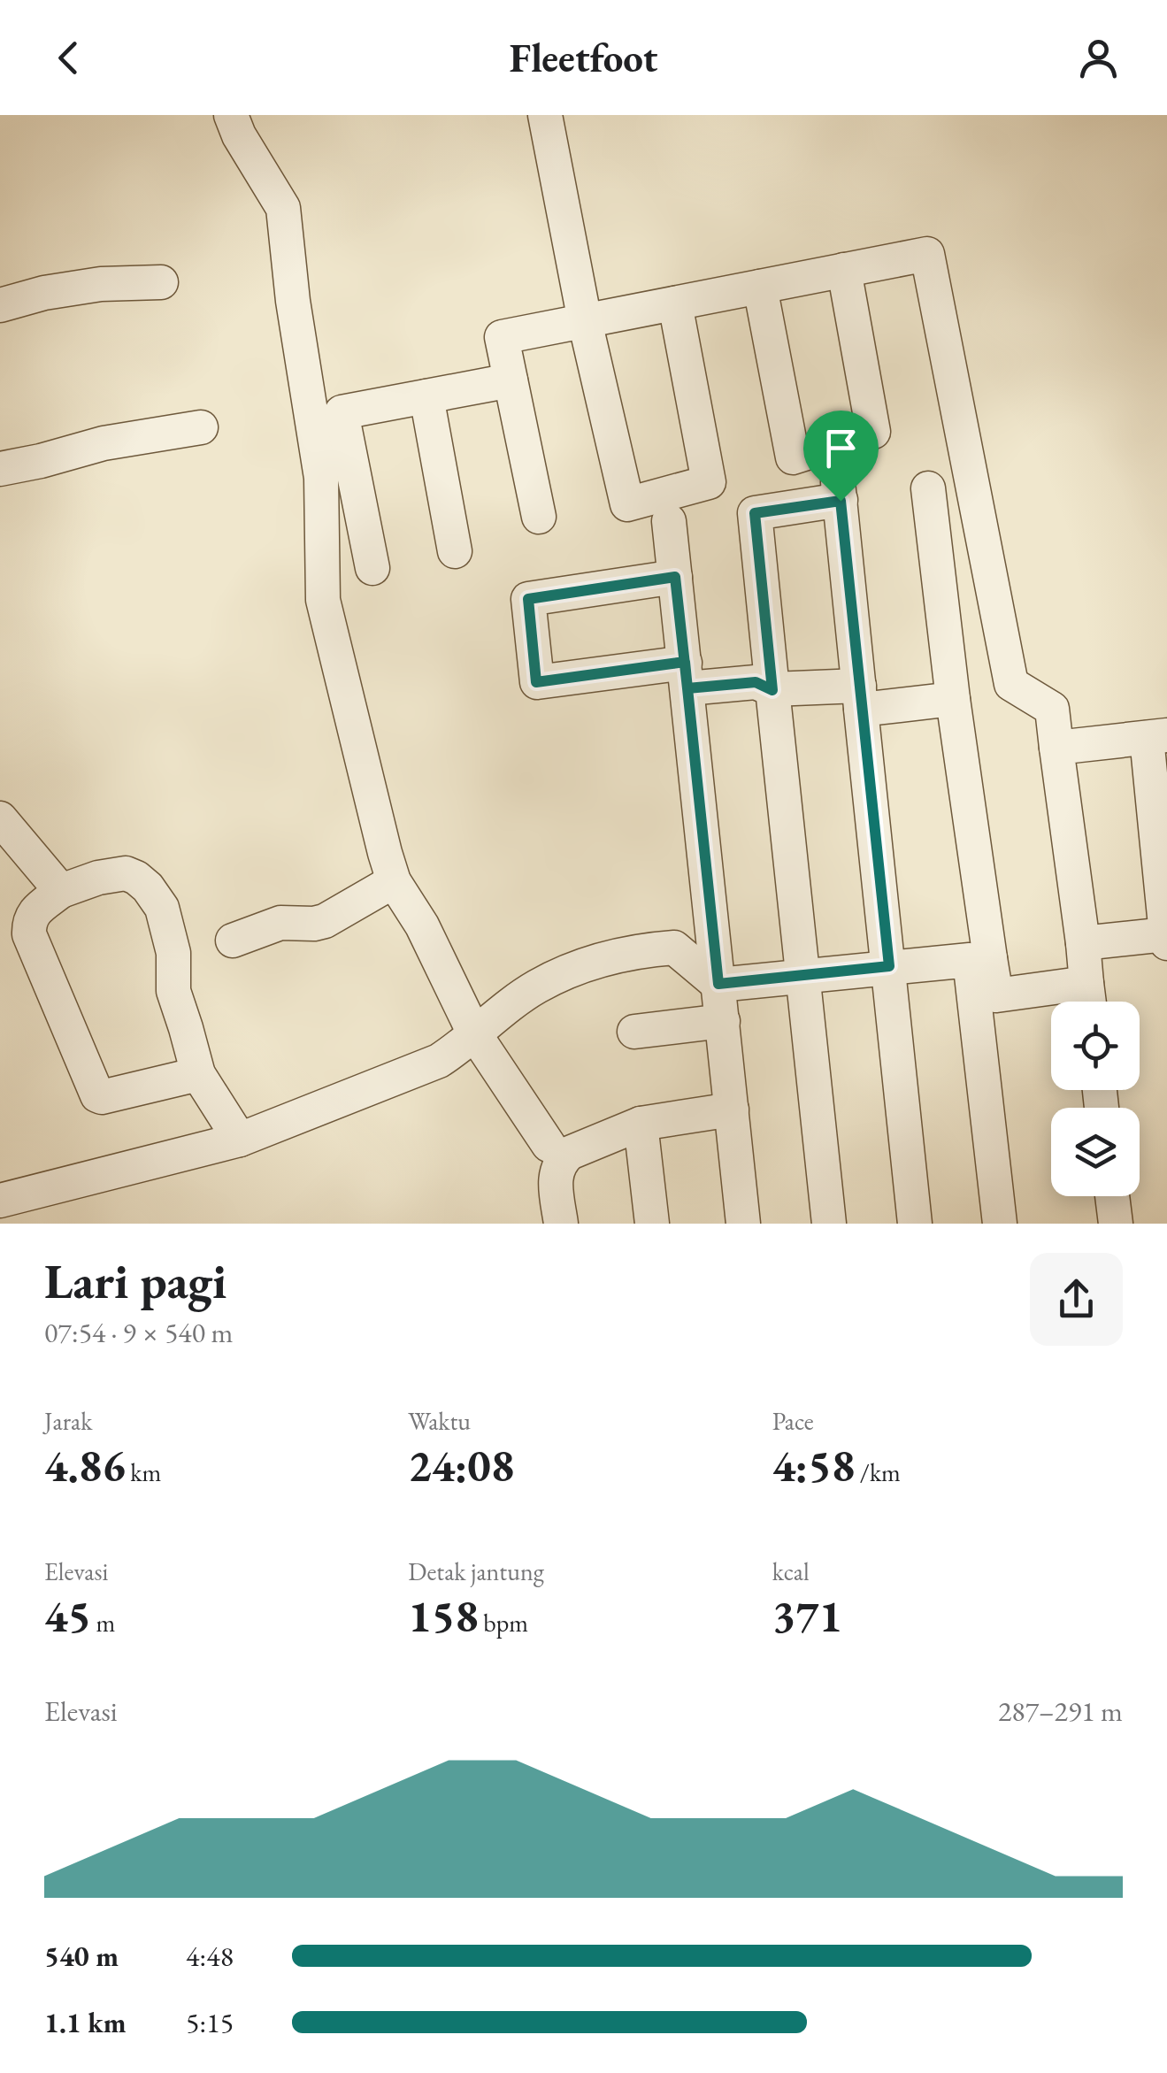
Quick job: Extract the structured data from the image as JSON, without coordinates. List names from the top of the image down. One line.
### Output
{"page":{"header":"Fleetfoot","heading":["Lari pagi","07:54 · 9 × 540 m"],"stats":[["Jarak","4.86 km"],["Waktu","24:08"],["Pace","4:58 /km"],["Elevasi","45 m"],["Detak jantung","158 bpm"],["kcal","371"]],"chart":["Elevasi","287–291 m"],"list":[{"name":"540 m","note":"4:48"},{"name":"1.1 km","note":"5:15"}]}}
